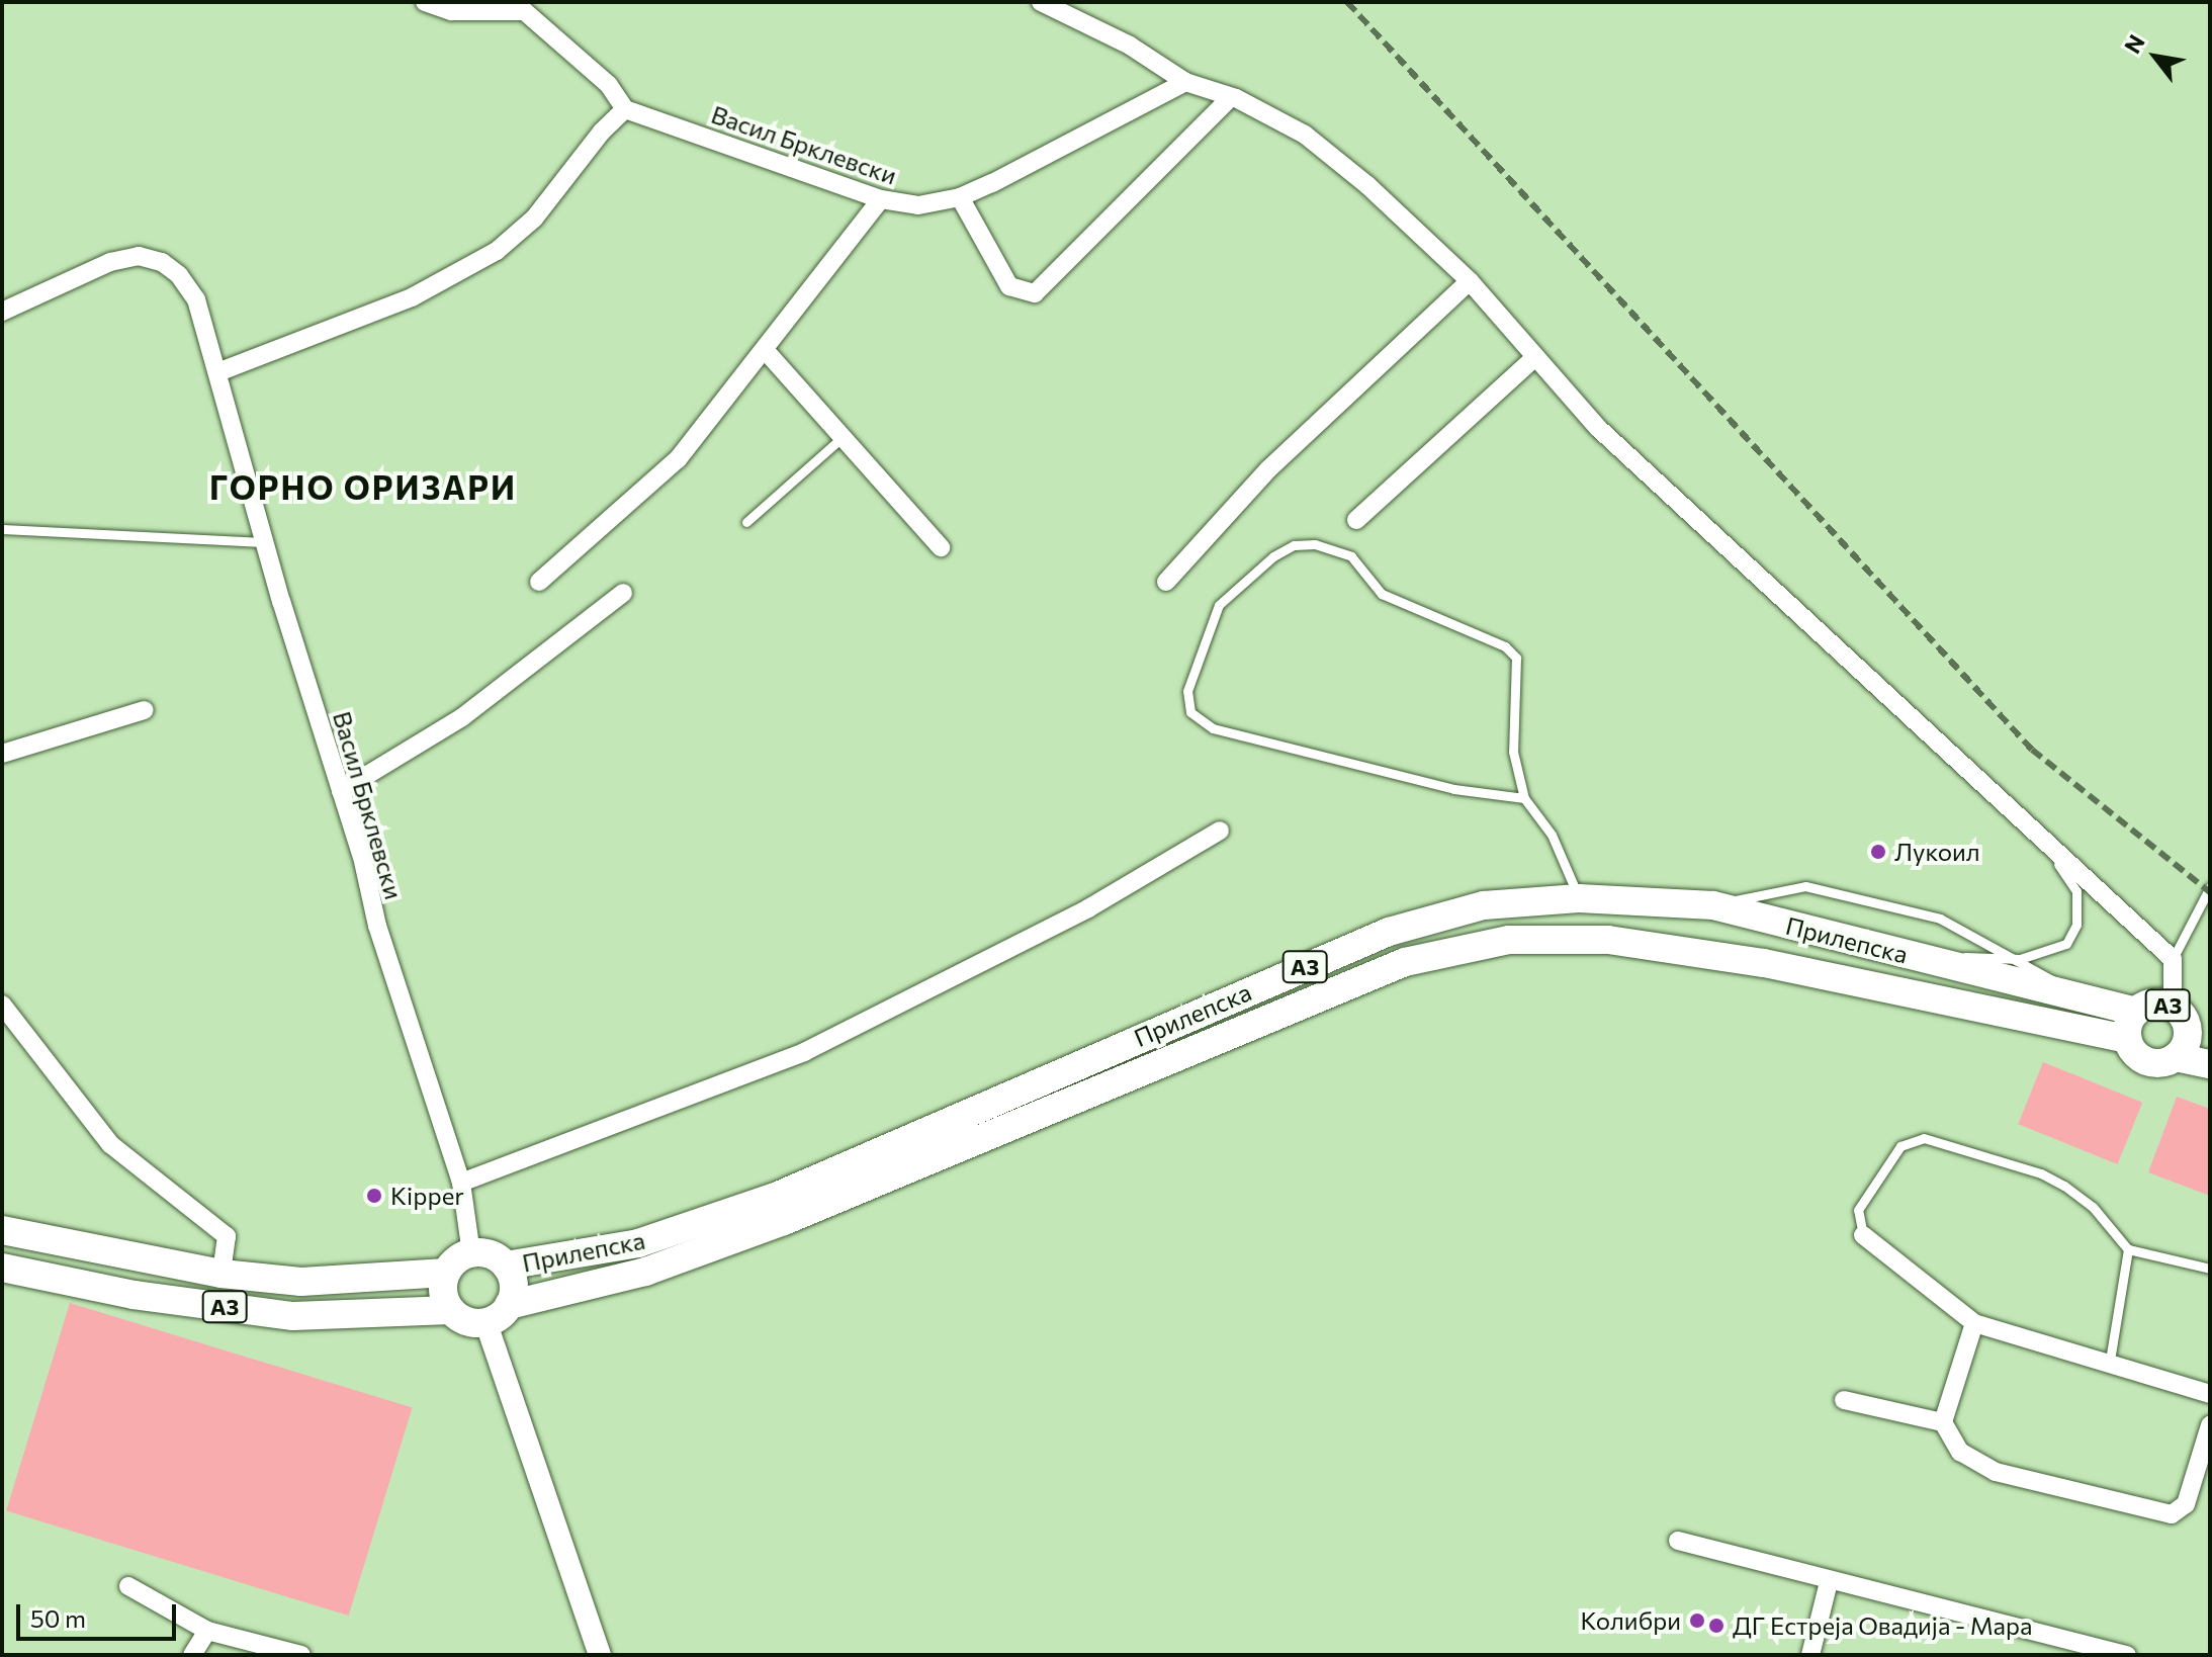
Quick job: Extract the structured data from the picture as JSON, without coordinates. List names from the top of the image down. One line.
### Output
{"streets":{"main road":["Прилепска","A3"],"street":["Васил Брклевски"]},"crossings":[["Васил Брклевски","Прилепска"],["Васил Брклевски","A3"],["Прилепска","A3"]],"districts":["ГОРНО ОРИЗАРИ"],"places":["Лукоил","Kipper","Колибри","ДГ Естреја Овадија - Мара"],"scale_bar":"50 m","north":"top left"}
